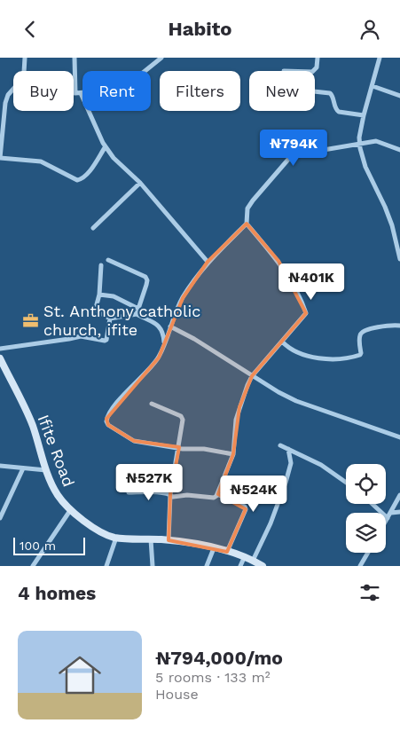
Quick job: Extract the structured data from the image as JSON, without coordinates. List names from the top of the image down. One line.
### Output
{"streets":{"street":["Ifite Road"]},"places":{"office":["St. Anthony catholic church, ifite"]},"scale_bar":"100 m","page":{"header":"Habito","chip":["Buy","Rent","Filters","New"],"price":["₦794K","₦401K","₦527K","₦524K"],"scale":"100 m","heading":"4 homes","list":[{"name":"₦794,000/mo","note":"5 rooms · 133 m² · House"}]}}
